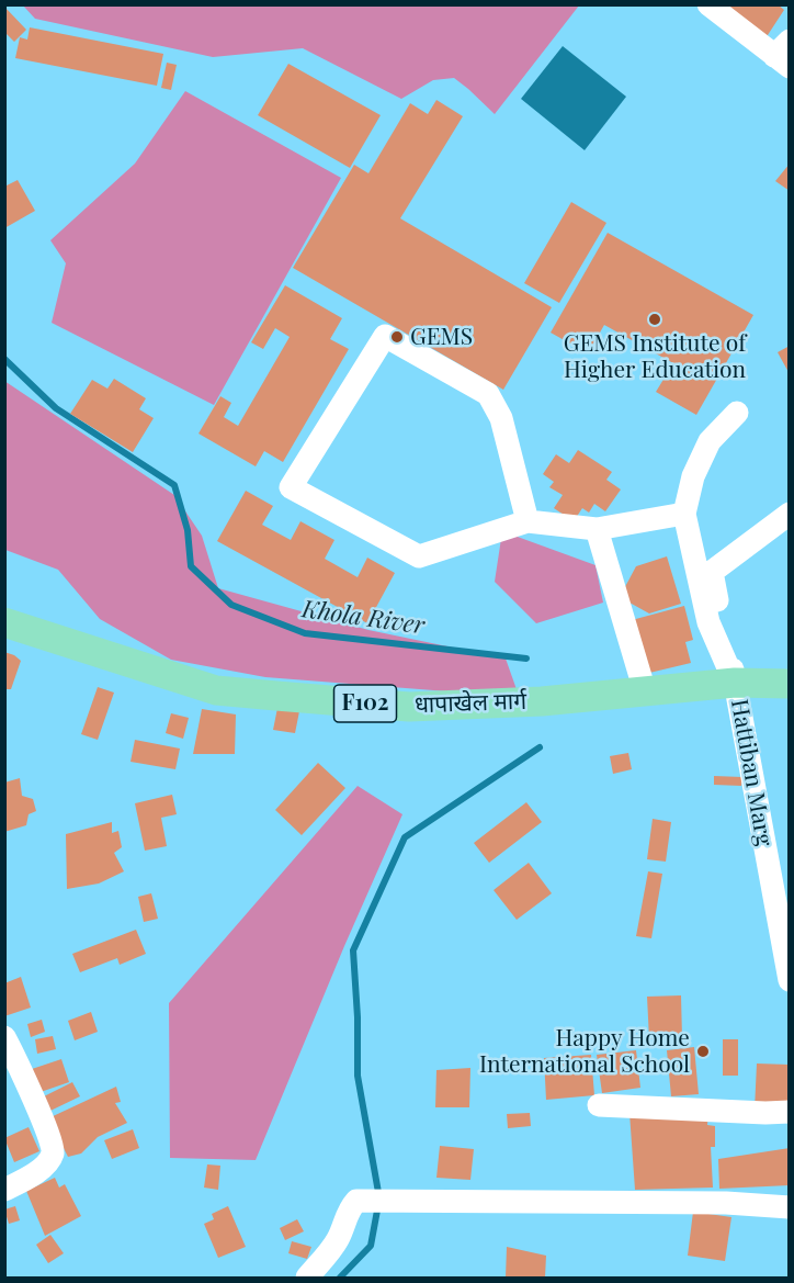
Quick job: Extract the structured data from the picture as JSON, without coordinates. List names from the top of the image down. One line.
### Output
{"streets":{"main road":["F102","धापाखेल मार्ग"],"street":["Hattiban Marg"]},"crossings":[["धापाखेल मार्ग","Hattiban Marg"]],"water":["Khola River"],"places":["GEMS Institute of Higher Education","GEMS","Happy Home International School"]}
